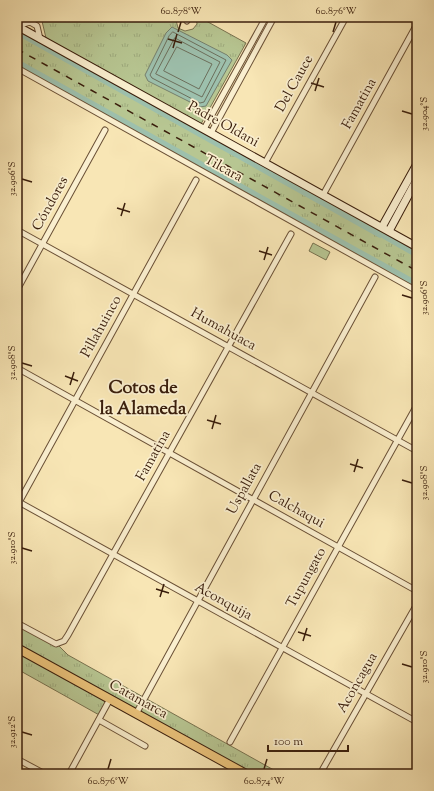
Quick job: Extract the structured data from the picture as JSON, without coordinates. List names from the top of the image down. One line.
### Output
{"streets":{"main road":["Padre Oldani","Catamarca"],"street":["Del Cauce","Famatina","Tilcara","Cóndores","Pillahuinco","Humahuaca","Uspallata","Calchaqui","Tupungato","Aconquija","Aconcagua"]},"crossings":[["Del Cauce","Padre Oldani"],["Famatina","Padre Oldani"],["Famatina","Humahuaca"],["Famatina","Calchaqui"],["Famatina","Aconquija"],["Cóndores","Humahuaca"],["Pillahuinco","Humahuaca"],["Pillahuinco","Calchaqui"],["Pillahuinco","Aconquija"],["Humahuaca","Uspallata"],["Humahuaca","Tupungato"],["Uspallata","Calchaqui"],["Uspallata","Aconquija"],["Uspallata","Catamarca"],["Calchaqui","Tupungato"],["Tupungato","Aconquija"],["Aconquija","Aconcagua"]],"districts":["Cotos de la Alameda"],"scale_bar":"100 m","coordinates":["60.878°W","60.876°W","32.904°S","32.906°S","32.908°S","32.910°S","32.912°S","60.874°W"]}
